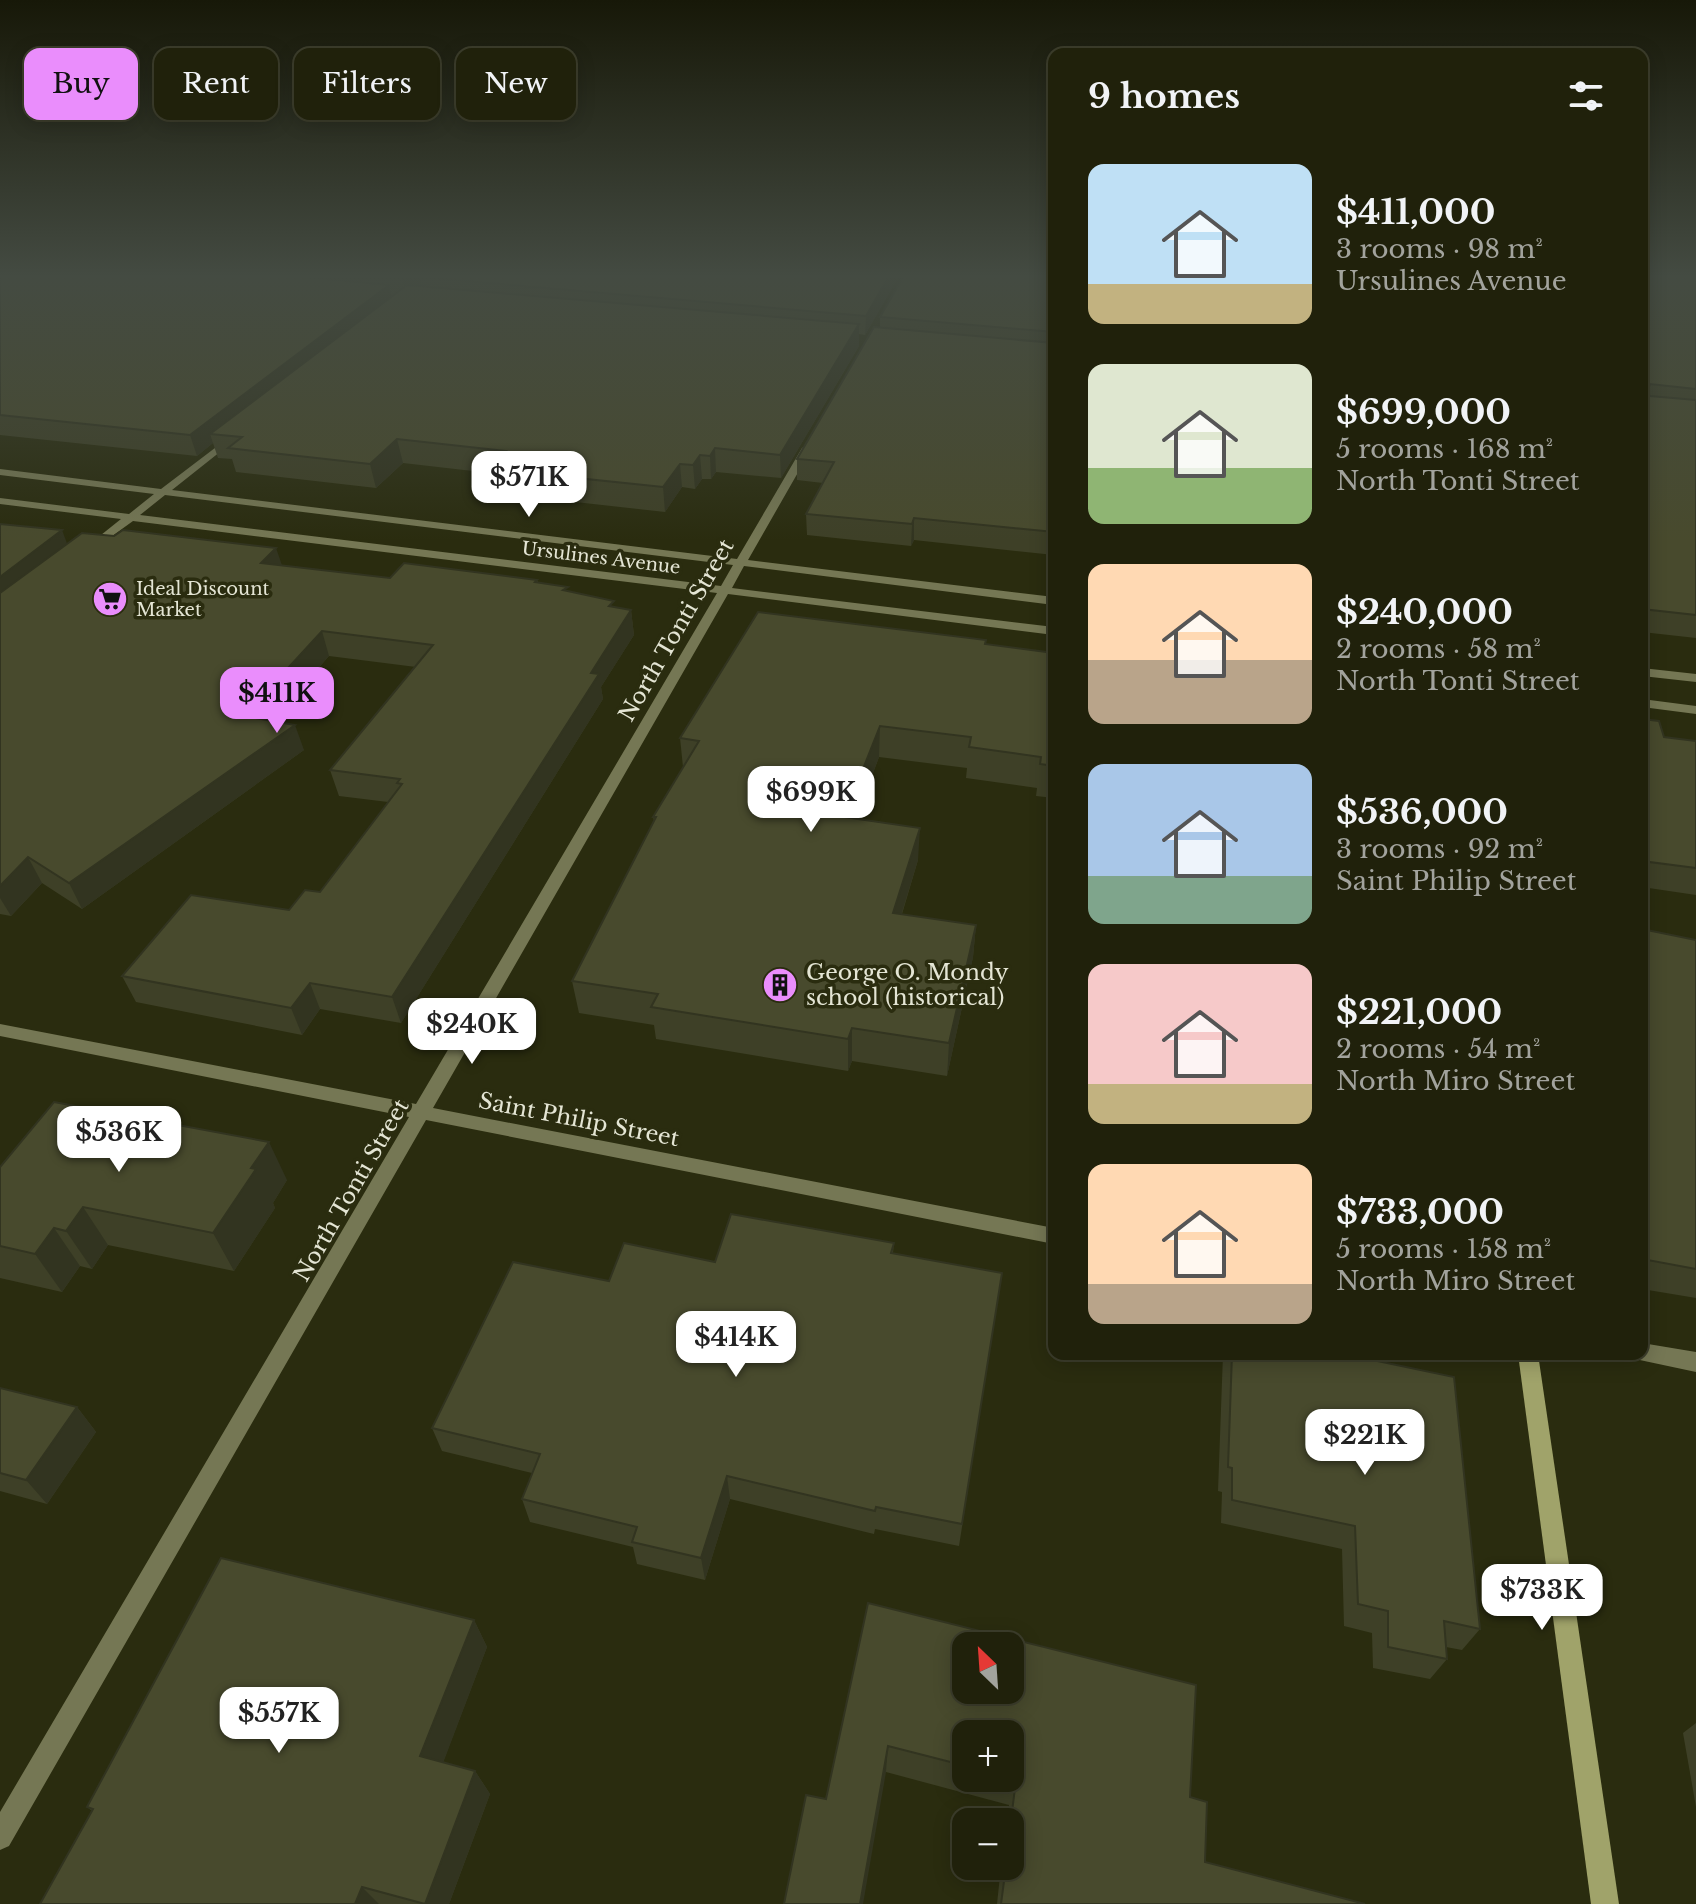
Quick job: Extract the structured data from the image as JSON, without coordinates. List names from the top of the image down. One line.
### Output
{"streets":{"street":["Ursulines Avenue","North Tonti Street","Saint Philip Street"]},"crossings":[["Ursulines Avenue","North Tonti Street"],["North Tonti Street","Saint Philip Street"]],"places":{"supermarket":["Ideal Discount Market"],"building":["George O. Mondy school (historical)"]},"north":"top left","page":{"chip":["Buy","Rent","Filters","New"],"heading":"9 homes","list":[{"name":"$411,000","note":"3 rooms · 98 m² · Ursulines Avenue"},{"name":"$699,000","note":"5 rooms · 168 m² · North Tonti Street"},{"name":"$240,000","note":"2 rooms · 58 m² · North Tonti Street"},{"name":"$536,000","note":"3 rooms · 92 m² · Saint Philip Street"},{"name":"$221,000","note":"2 rooms · 54 m² · North Miro Street"},{"name":"$733,000","note":"5 rooms · 158 m² · North Miro Street"}],"price":["$571K","$411K","$699K","$240K","$536K","$414K","$221K","$733K","$557K"],"map_buttons":["+","−"]}}
